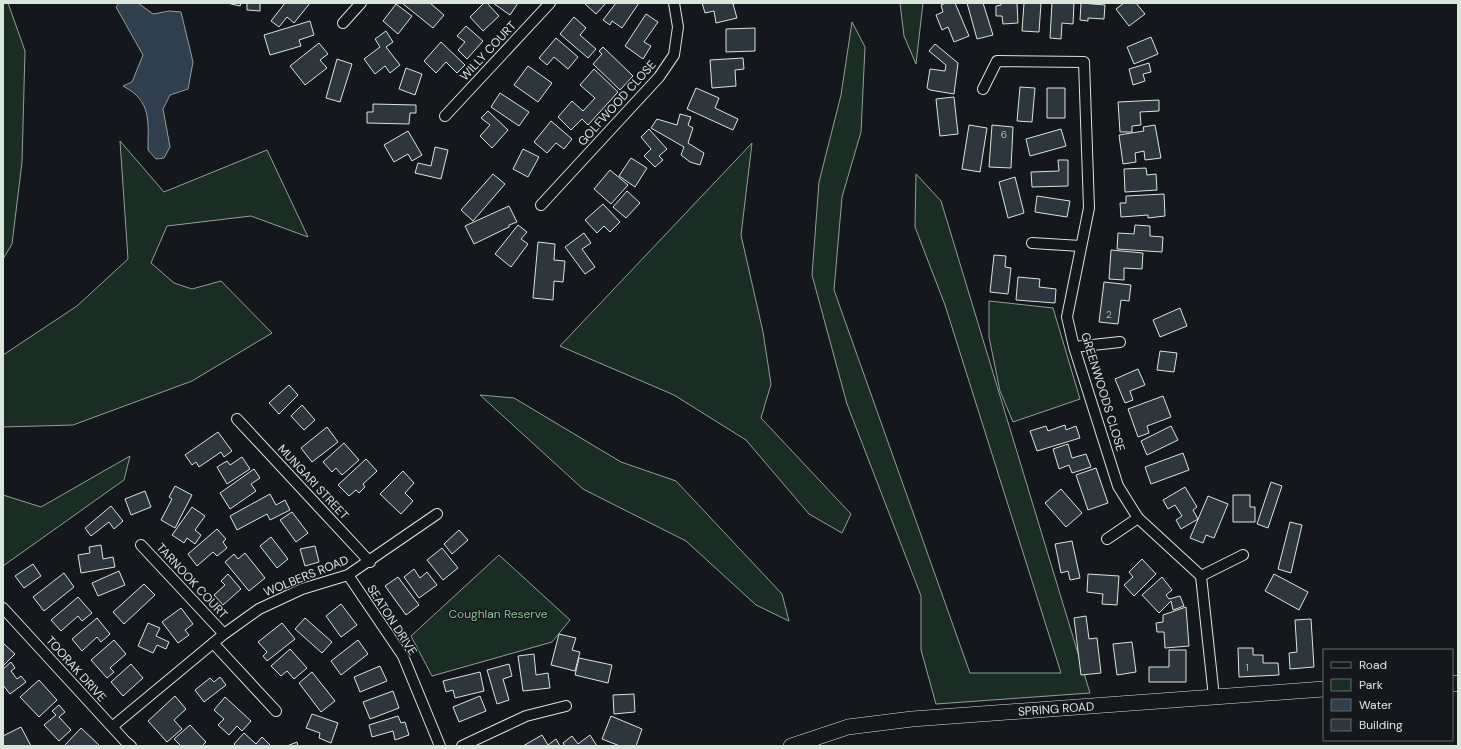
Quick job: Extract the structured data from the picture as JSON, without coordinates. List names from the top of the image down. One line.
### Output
{"streets":{"main road":["SPRING ROAD"],"street":["WILLY COURT","GOLFWOOD CLOSE","GREENWOODS CLOSE","MUNGARI STREET","WOLBERS ROAD","TARNOOK COURT","SEATON DRIVE","TOORAK DRIVE"]},"crossings":[["MUNGARI STREET","WOLBERS ROAD"],["WOLBERS ROAD","TARNOOK COURT"],["WOLBERS ROAD","SEATON DRIVE"],["WOLBERS ROAD","TOORAK DRIVE"]],"parks":["Coughlan Reserve"],"house_numbers":["6","2","1"],"legend":["Road","Park","Water","Building"]}
